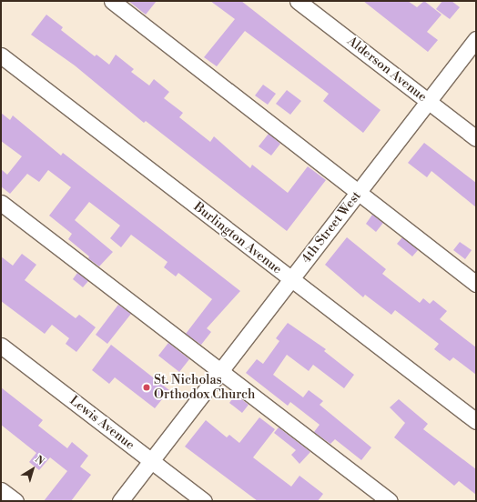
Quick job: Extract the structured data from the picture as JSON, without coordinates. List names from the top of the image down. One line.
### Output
{"streets":{"street":["Alderson Avenue","4th Street West","Burlington Avenue","Lewis Avenue"]},"crossings":[["Alderson Avenue","4th Street West"],["4th Street West","Burlington Avenue"],["4th Street West","Lewis Avenue"]],"places":["St. Nicholas Orthodox Church"],"north":"top right"}
